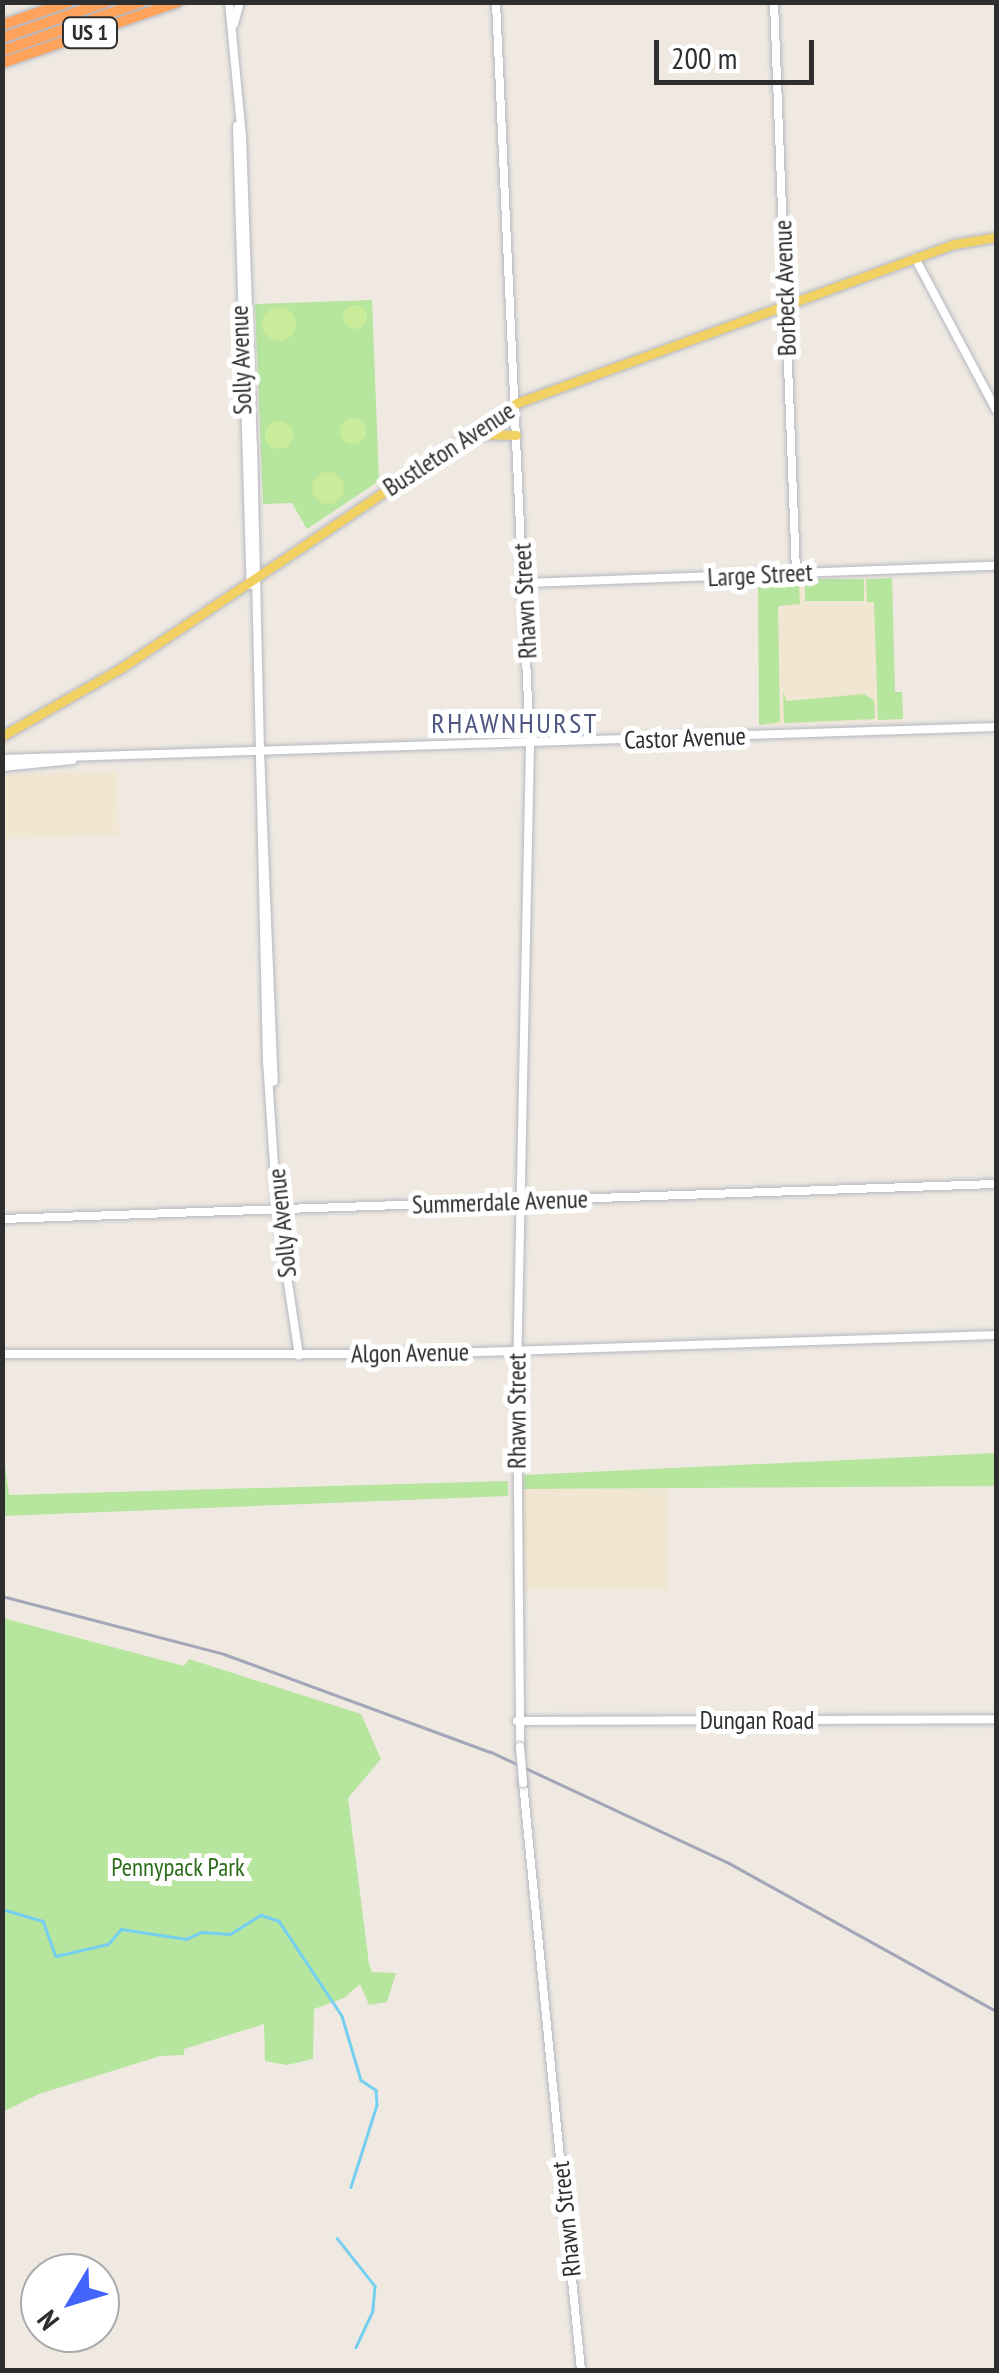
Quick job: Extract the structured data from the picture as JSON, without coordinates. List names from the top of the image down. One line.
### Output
{"streets":{"highway":["US 1"],"main road":["Bustleton Avenue"],"street":["Borbeck Avenue","Solly Avenue","Large Street","Rhawn Street","Castor Avenue","Summerdale Avenue","Algon Avenue","Dungan Road"]},"crossings":[["Borbeck Avenue","Bustleton Avenue"],["Borbeck Avenue","Large Street"],["Solly Avenue","Bustleton Avenue"],["Solly Avenue","Castor Avenue"],["Solly Avenue","Summerdale Avenue"],["Solly Avenue","Algon Avenue"],["Bustleton Avenue","Rhawn Street"],["Large Street","Rhawn Street"],["Rhawn Street","Castor Avenue"],["Rhawn Street","Summerdale Avenue"],["Rhawn Street","Algon Avenue"],["Rhawn Street","Dungan Road"]],"districts":["RHAWNHURST"],"parks":["Pennypack Park"],"scale_bar":"200 m","north":"bottom left"}
